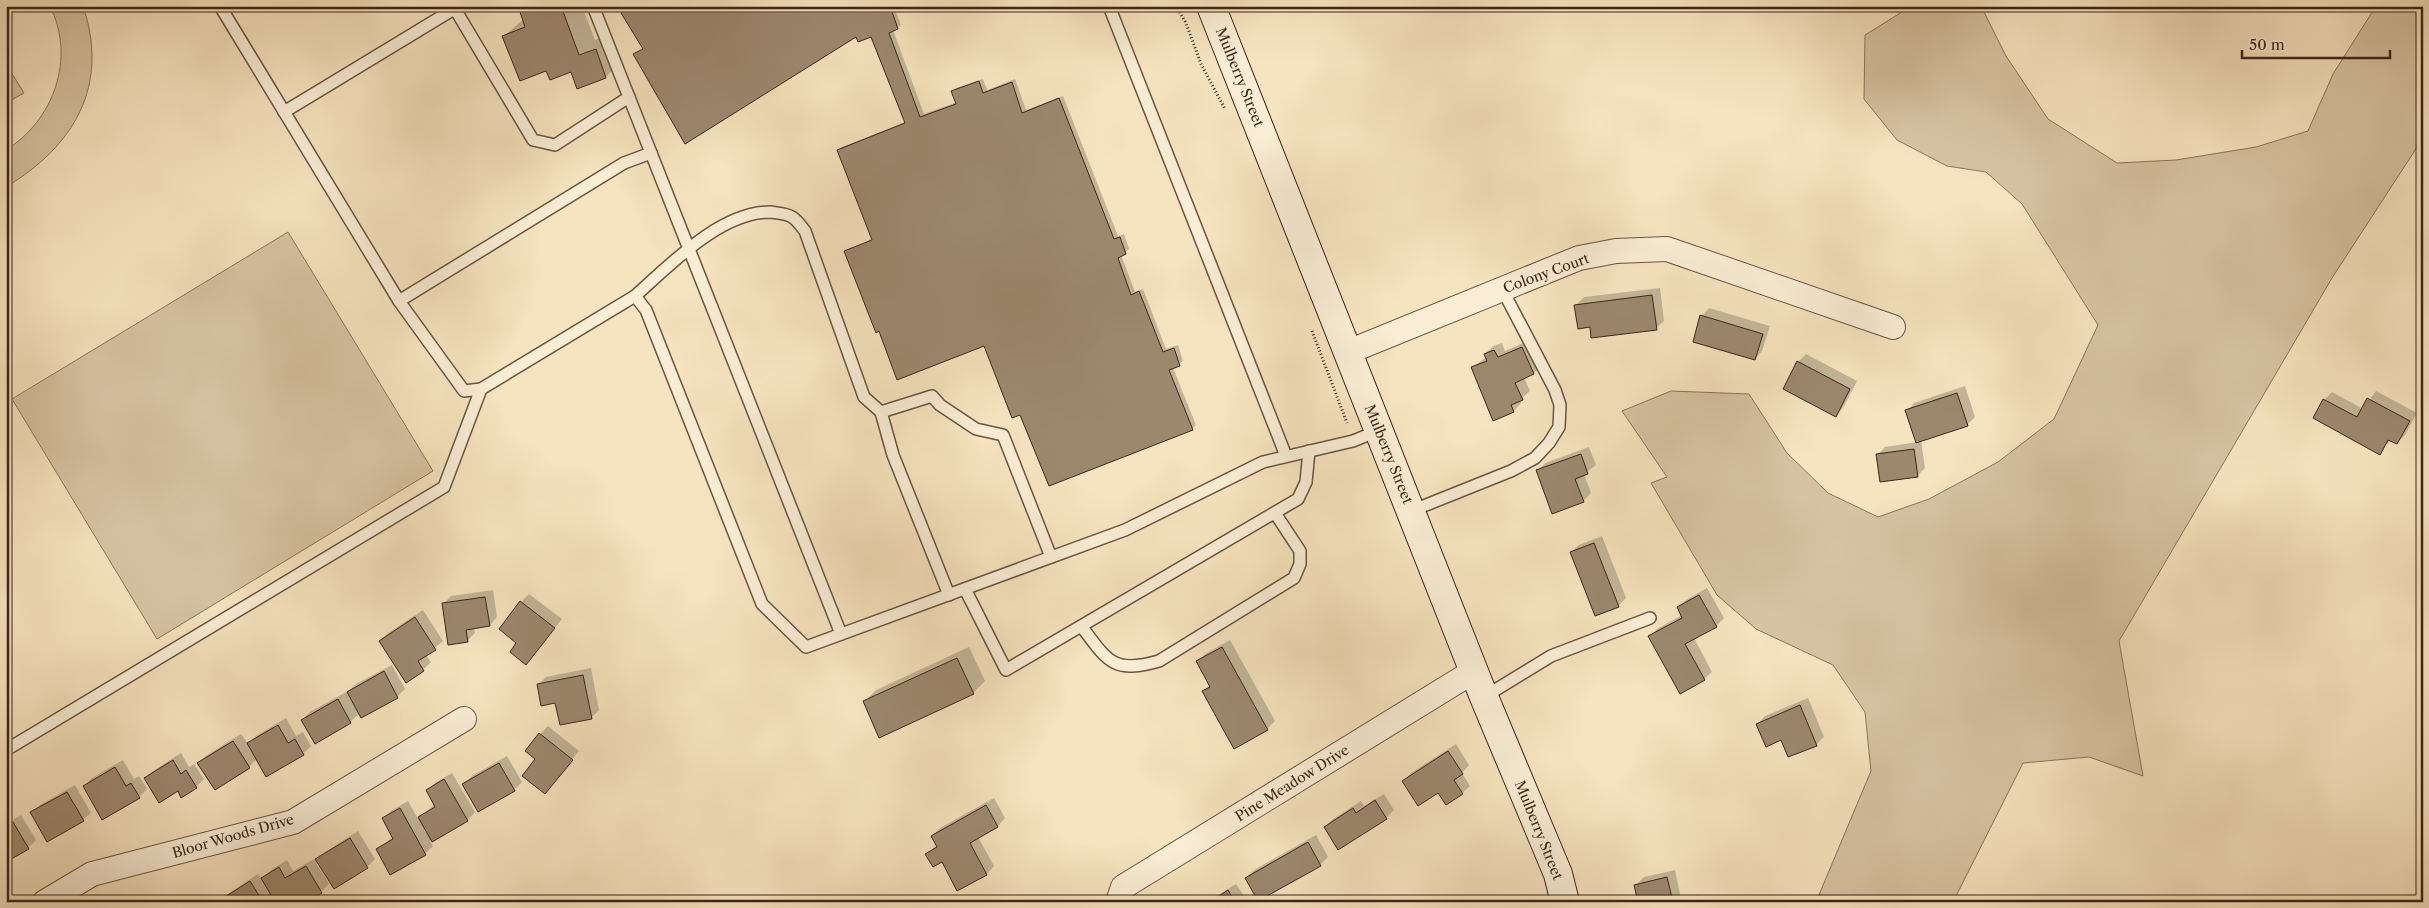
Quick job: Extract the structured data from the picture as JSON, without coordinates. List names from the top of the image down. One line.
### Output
{"streets":{"street":["Mulberry Street","Colony Court","Pine Meadow Drive","Bloor Woods Drive"]},"crossings":[["Mulberry Street","Colony Court"],["Mulberry Street","Pine Meadow Drive"]],"scale_bar":"50 m"}
